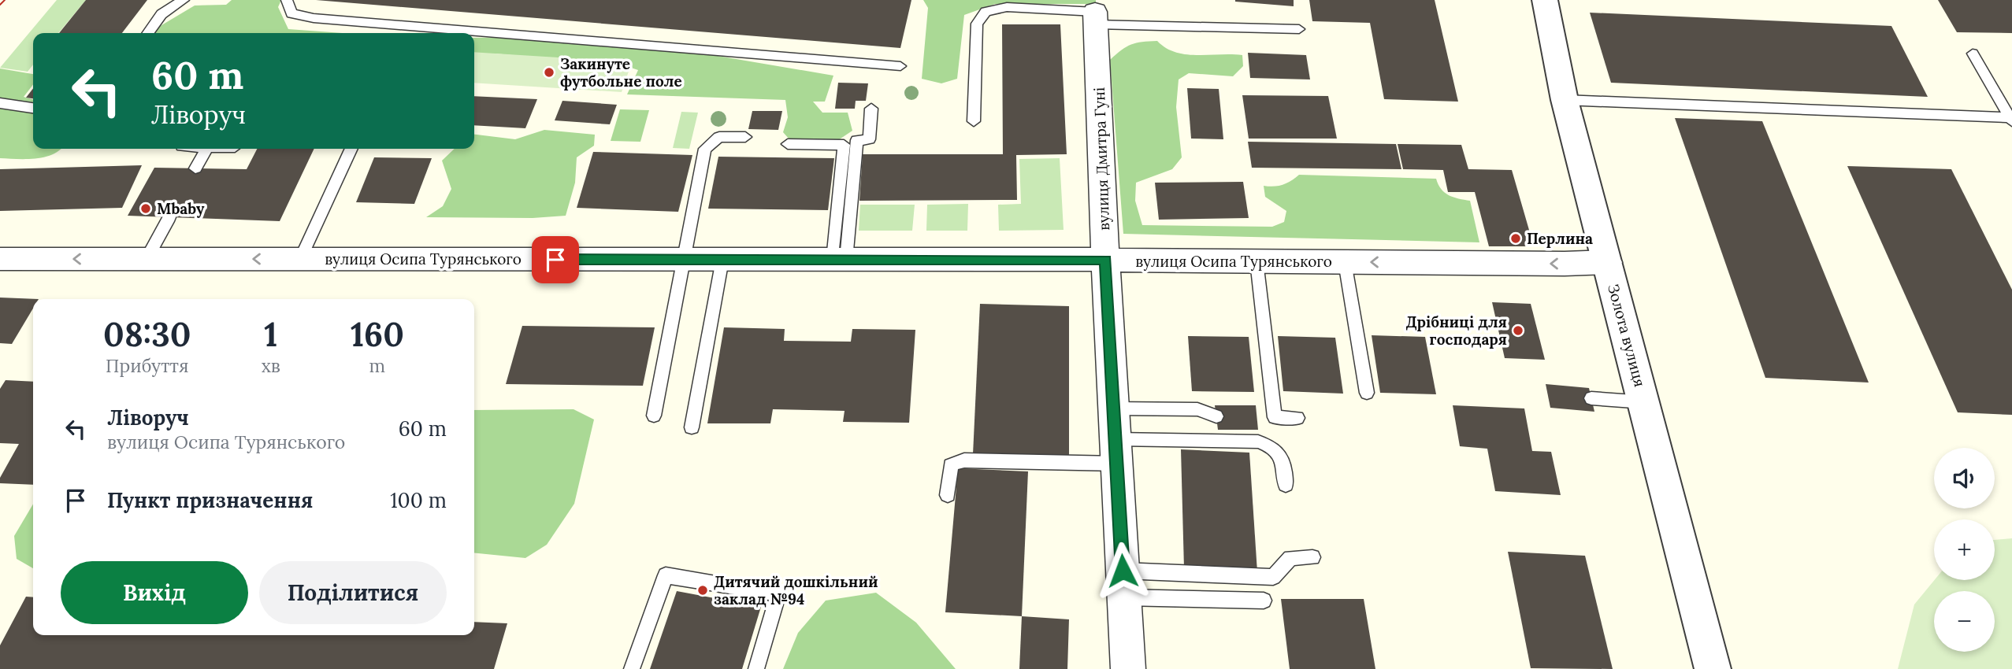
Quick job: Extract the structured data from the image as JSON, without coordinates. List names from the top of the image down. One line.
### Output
{"streets":{"street":["вулиця Дмитра Гуні","вулиця Осипа Турянського","Золота вулиця"]},"crossings":[["вулиця Дмитра Гуні","вулиця Осипа Турянського"],["вулиця Осипа Турянського","Золота вулиця"]],"one_way":["вулиця Осипа Турянського"],"places":["Закинуте футбольне поле","Mbaby","Перлина","Дрібниці для господаря","Дитячий дошкільний заклад №94"],"page":{"turn":["60 m","Ліворуч"],"eta":["08:30","Прибуття","1","хв","160","m"],"list":[{"name":"Ліворуч","note":"вулиця Осипа Турянського","value":"60 m"},{"name":"Пункт призначення","value":"100 m"}],"map_buttons":["+","−"],"buttons":["Вихід","Поділитися"]}}
